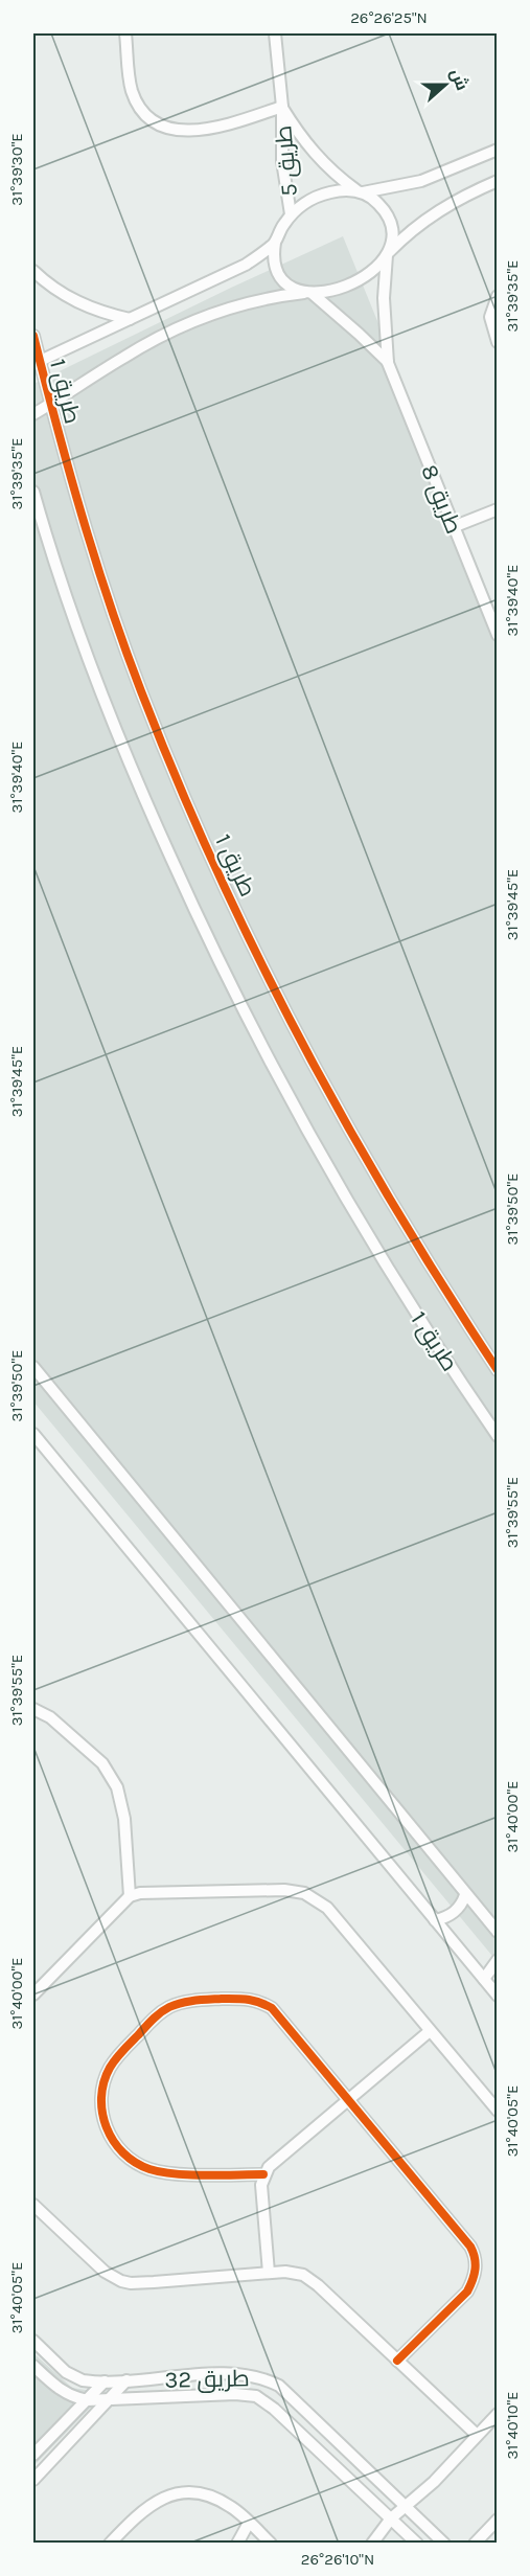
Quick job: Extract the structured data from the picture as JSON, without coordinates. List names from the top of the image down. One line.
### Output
{"streets":{"street":["طريق 5","طريق 1","طريق 8","طريق 32"]},"crossings":[["طريق 5","طريق 8"]],"north":"right","coordinates":["26°26'25\"N","31°39'30\"E","31°39'35\"E","31°39'40\"E","31°39'45\"E","31°39'50\"E","31°39'55\"E","31°40'00\"E","31°40'05\"E","31°40'10\"E","26°26'10\"N"]}
